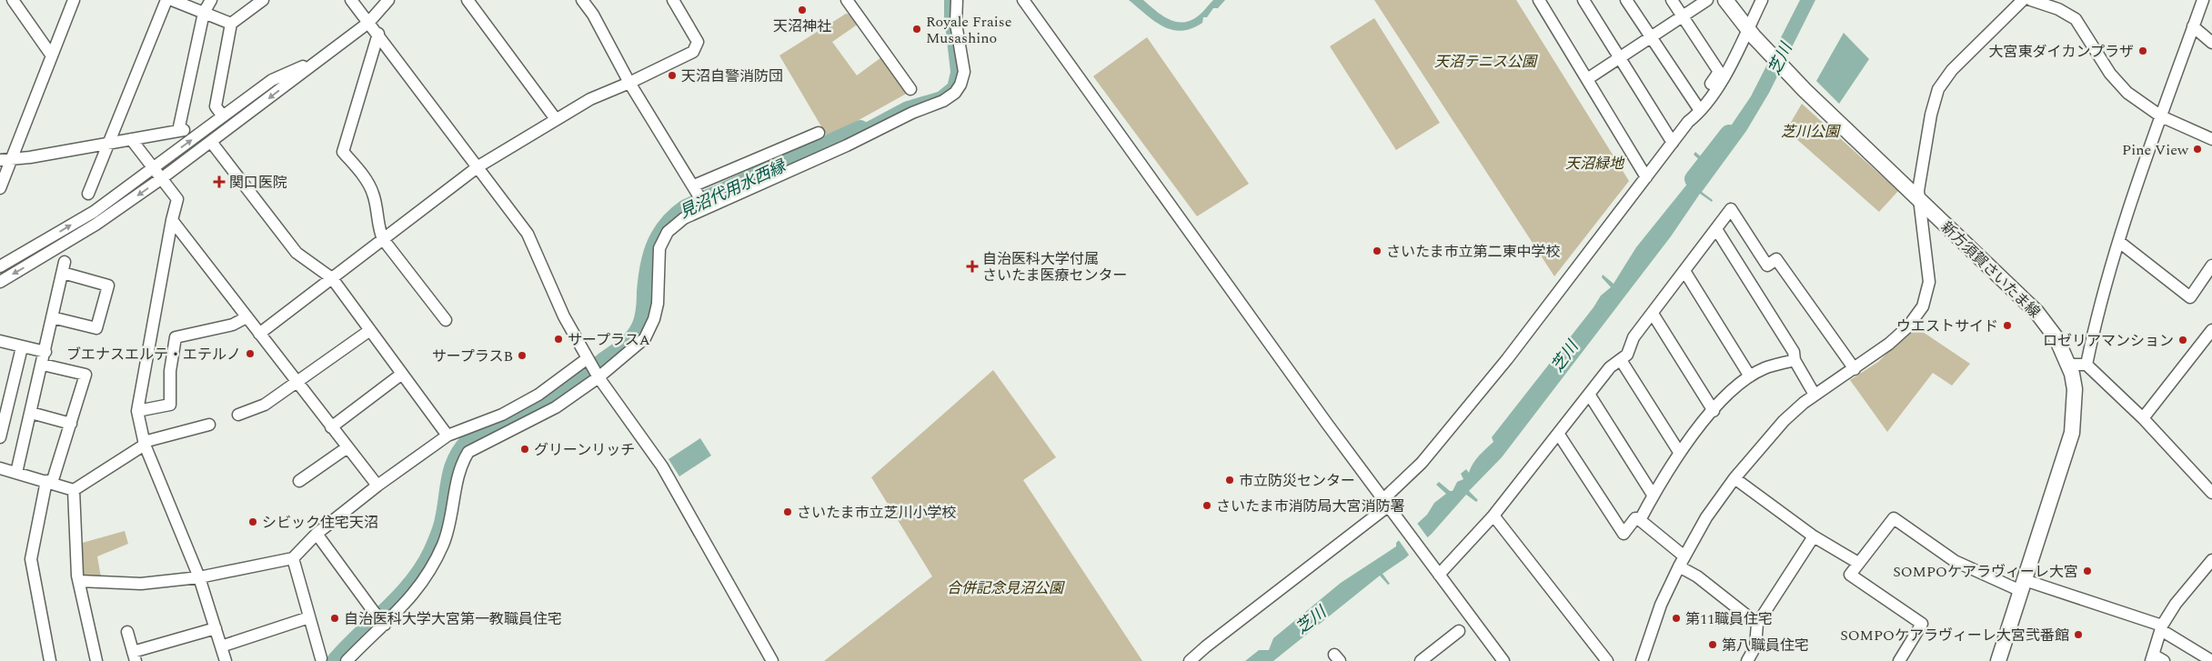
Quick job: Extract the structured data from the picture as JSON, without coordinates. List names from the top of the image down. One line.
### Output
{"streets":{"main road":["新方須賀さいたま線"]},"water":["芝川","見沼代用水西縁"],"parks":["天沼テニス公園","芝川公園","天沼緑地","合併記念見沼公園"],"places":{"other":["天沼神社","Royale Fraise Musashino","大宮東ダイカンプラザ","天沼自警消防団","Pine View","さいたま市立第二東中学校","ウエストサイド","サープラスA","ロゼリアマンション","ブエナスエルテ・エテルノ","サープラスB","グリーンリッチ","市立防災センター","さいたま市消防局大宮消防署","さいたま市立芝川小学校","シビック住宅天沼","SOMPOケアラヴィーレ大宮","自治医科大学大宮第一教職員住宅","第11職員住宅","SOMPOケアラヴィーレ大宮弐番館","第八職員住宅"],"health":["関口医院","自治医科大学付属 さいたま医療センター"]}}
